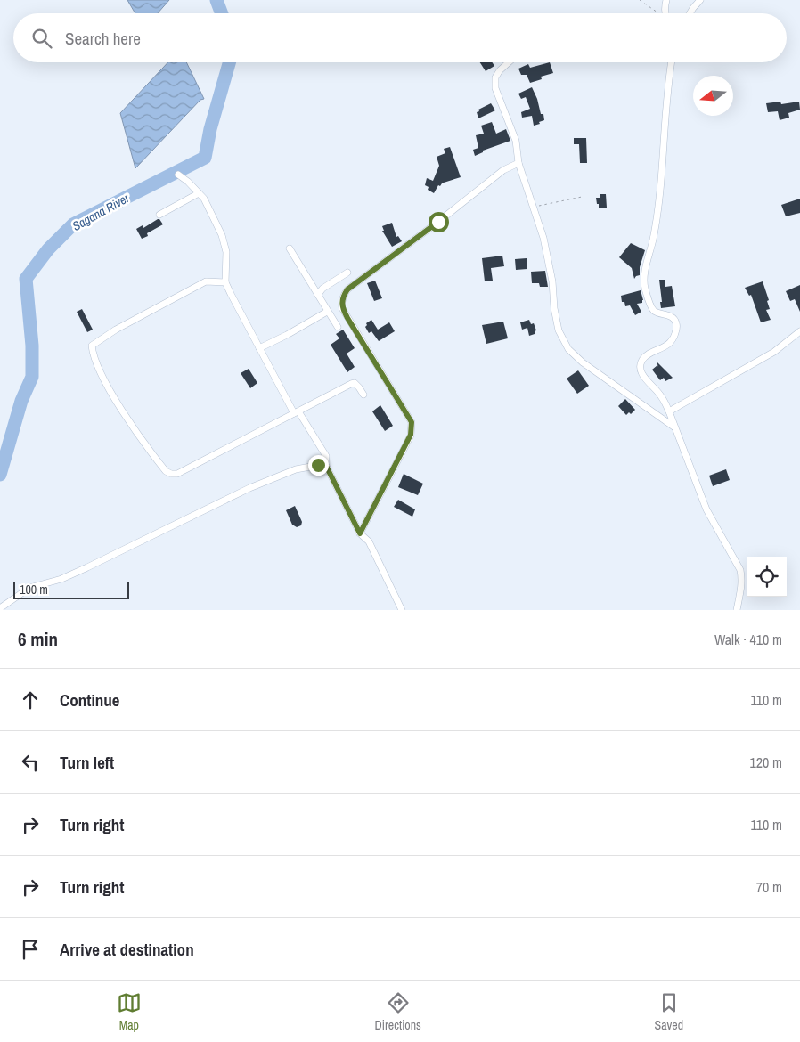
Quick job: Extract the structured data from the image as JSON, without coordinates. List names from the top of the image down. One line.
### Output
{"water":["Sagana River"],"scale_bar":"100 m","north":"left","page":{"search":"Search here","scale":"100 m","heading":["6 min","Walk · 410 m"],"list":[["Continue","110 m"],["Turn left","120 m"],["Turn right","110 m"],["Turn right","70 m"],"Arrive at destination"],"nav":["Map","Directions","Saved"]}}
